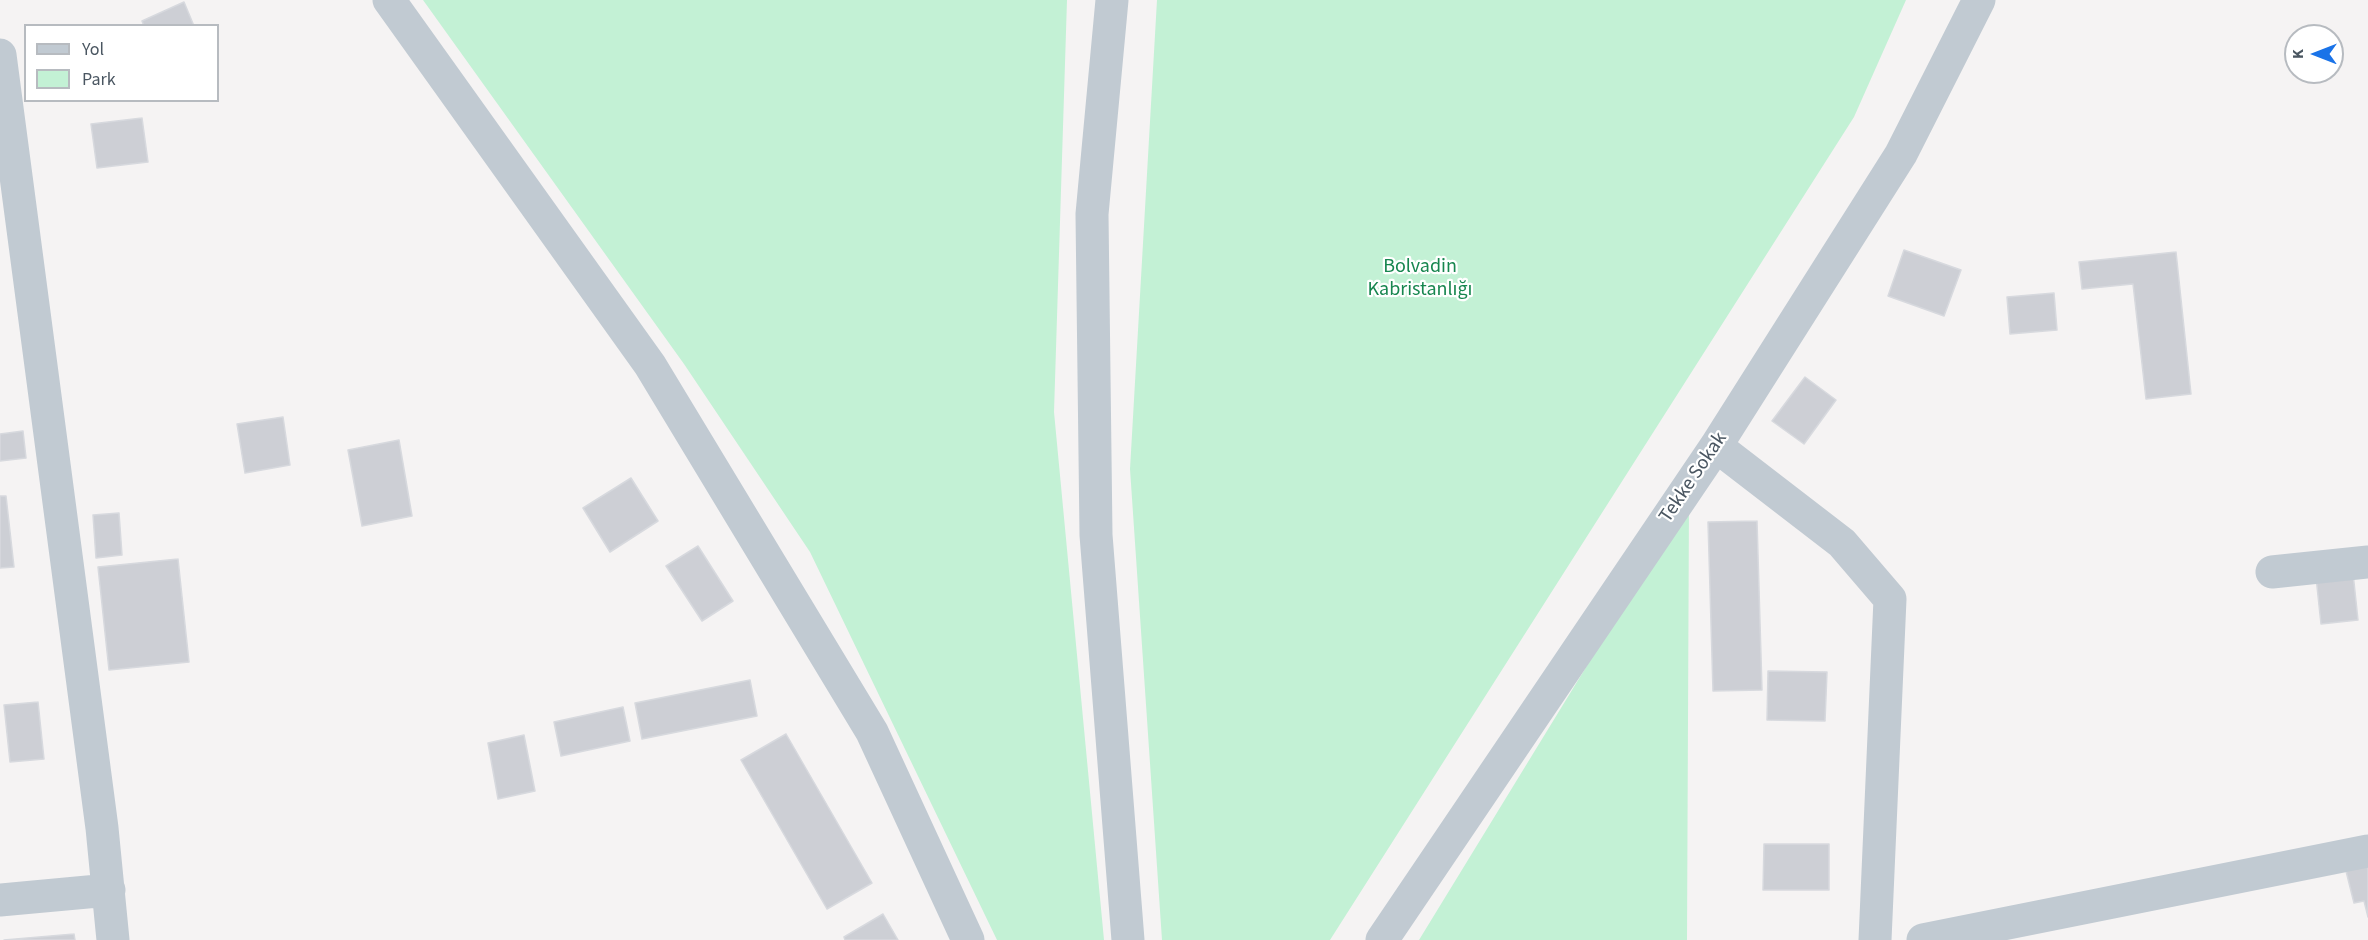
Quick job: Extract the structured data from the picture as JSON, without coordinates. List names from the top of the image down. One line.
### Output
{"streets":{"street":["Tekke Sokak"]},"parks":["Bolvadin Kabristanlığı"],"legend":["Yol","Park"],"north":"left"}
